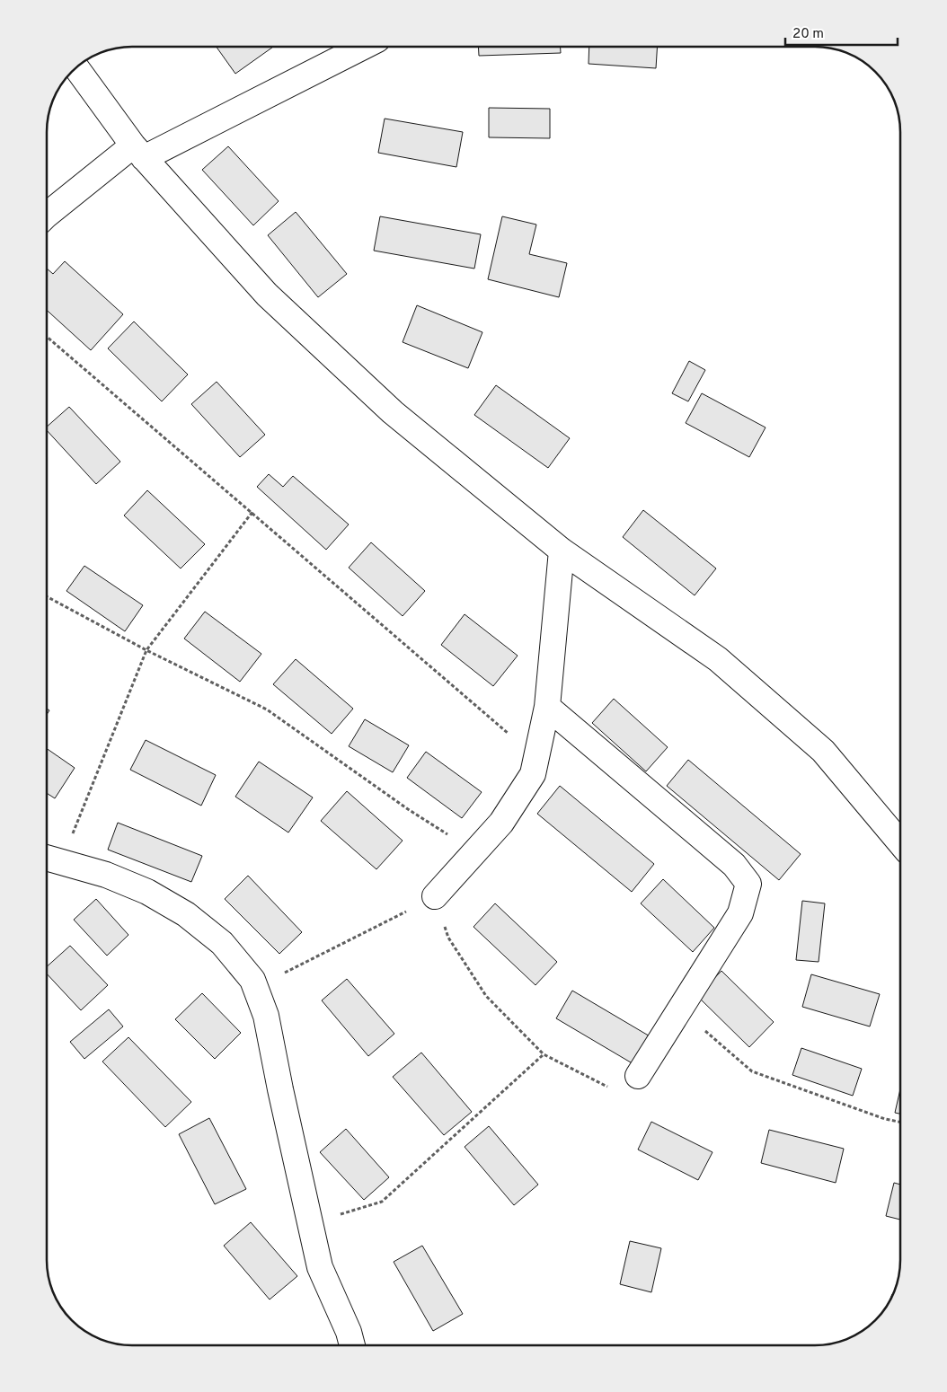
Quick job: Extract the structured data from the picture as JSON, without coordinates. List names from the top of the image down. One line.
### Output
{"scale_bar":"20 m"}
